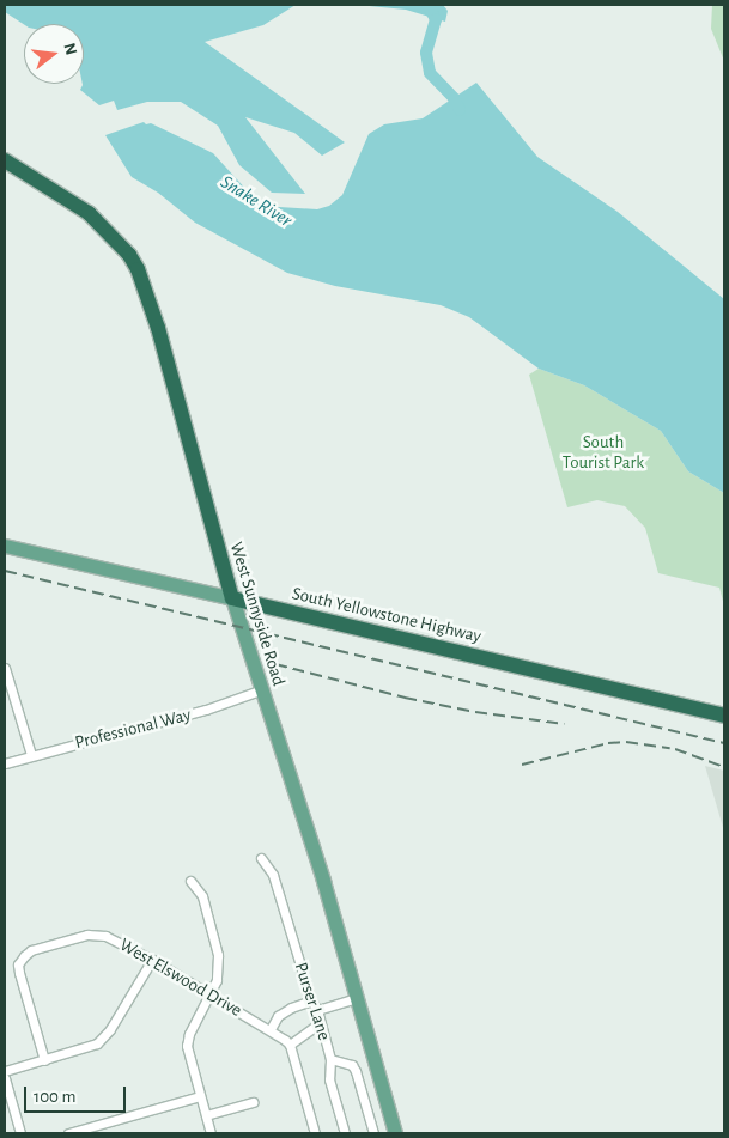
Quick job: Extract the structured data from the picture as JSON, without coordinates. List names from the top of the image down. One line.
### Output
{"streets":{"highway":["West Sunnyside Road","South Yellowstone Highway"],"street":["Professional Way","West Elswood Drive","Purser Lane"]},"crossings":[["West Sunnyside Road","South Yellowstone Highway"],["West Sunnyside Road","Professional Way"]],"water":["Snake River"],"parks":["South Tourist Park"],"scale_bar":"100 m","north":"right"}
